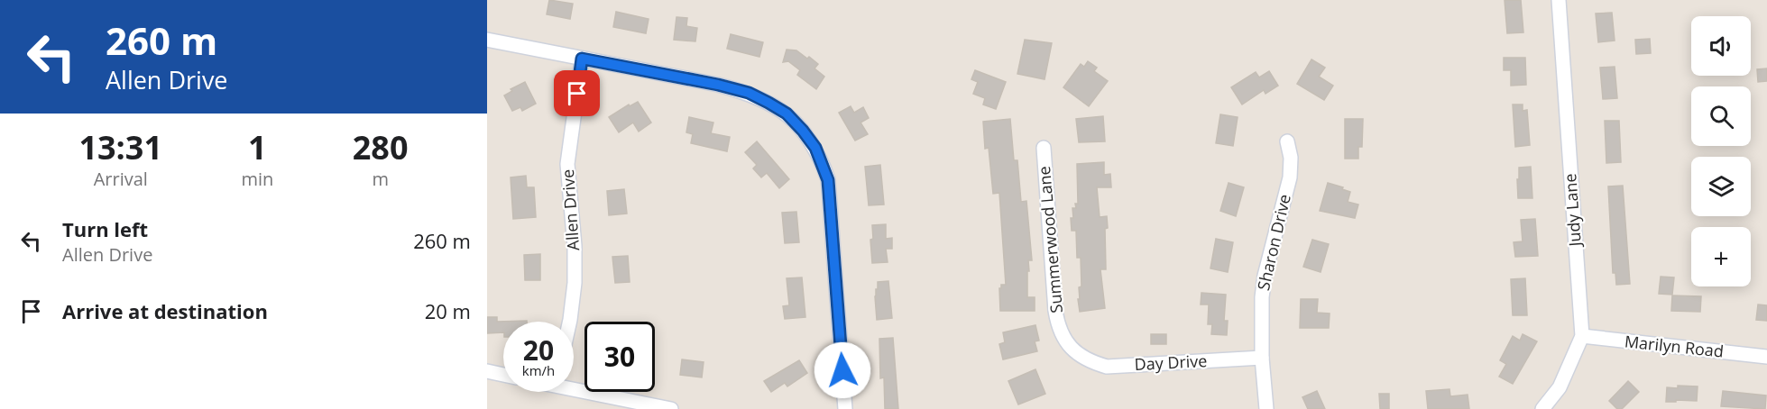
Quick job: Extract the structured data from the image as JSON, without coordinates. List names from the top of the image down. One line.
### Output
{"streets":{"street":["Allen Drive","Judy Lane","Summerwood Lane","Sharon Drive","Marilyn Road","Day Drive"]},"crossings":[["Judy Lane","Marilyn Road"],["Summerwood Lane","Day Drive"],["Sharon Drive","Day Drive"]],"page":{"turn":["260 m","Allen Drive"],"map_buttons":"+","eta":["13:31","Arrival","1","min","280","m"],"list":[{"name":"Turn left","note":"Allen Drive","value":"260 m"},{"name":"Arrive at destination","value":"20 m"}],"speed":"20 km/h","limit":"30"}}
